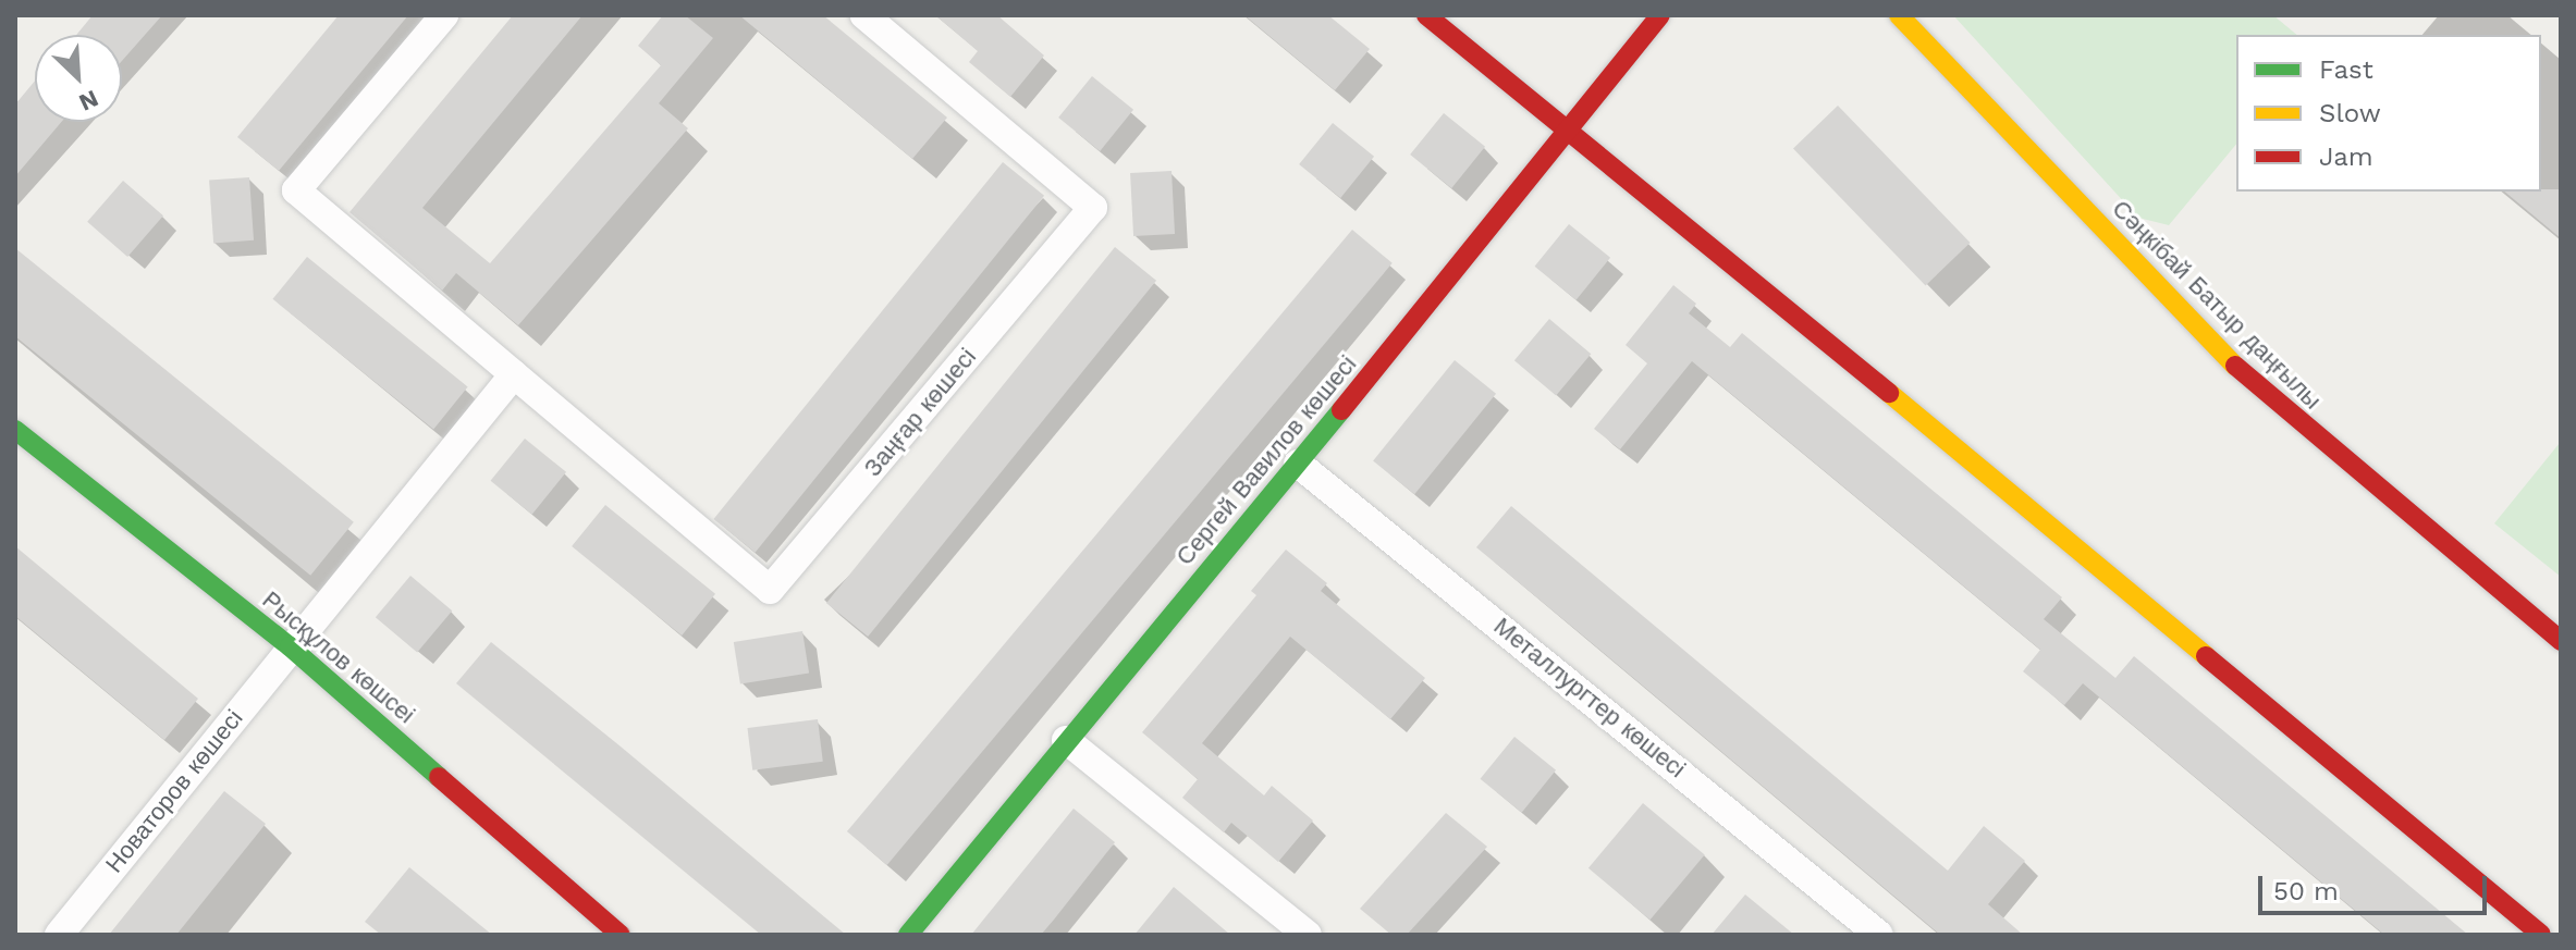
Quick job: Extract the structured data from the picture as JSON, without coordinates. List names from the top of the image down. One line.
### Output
{"streets":{"street":["Сәңкібай Батыр даңғылы","Заңғар көшесі","Сергей Вавилов көшесі","Рысқұлов көшсеі","Металлургтер көшесі","Новаторов көшесі"]},"crossings":[["Сергей Вавилов көшесі","Металлургтер көшесі"],["Рысқұлов көшсеі","Новаторов көшесі"]],"legend":["Fast","Slow","Jam"],"scale_bar":"50 m","north":"bottom right"}
